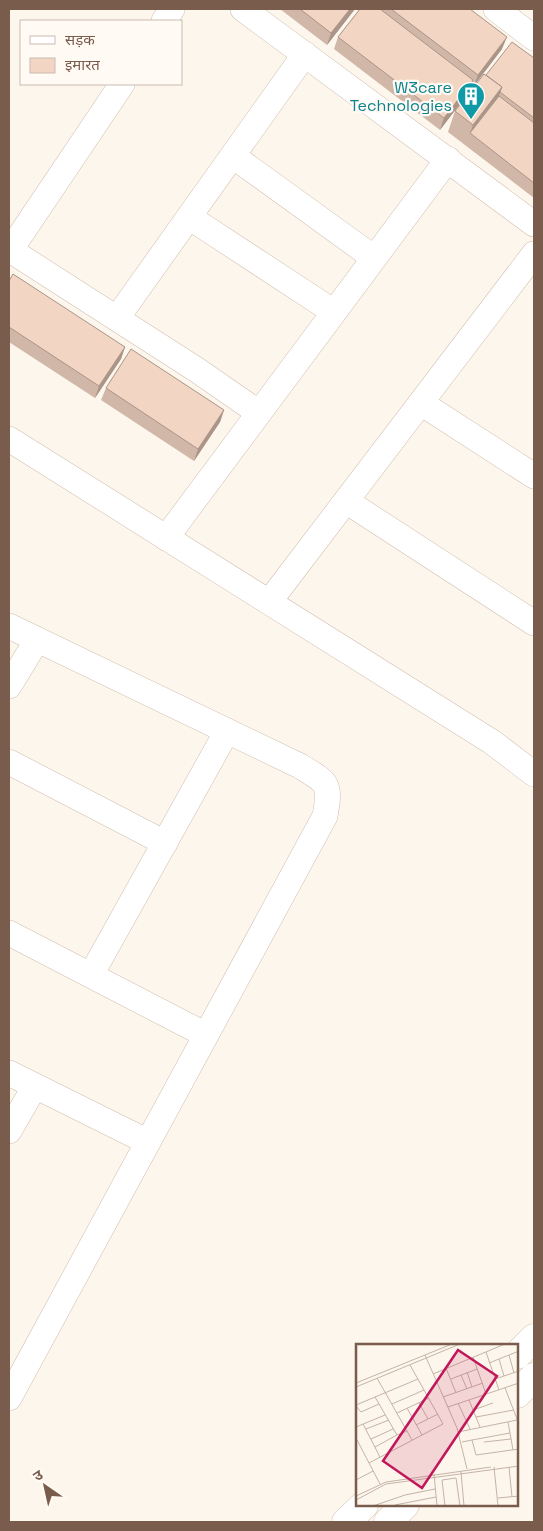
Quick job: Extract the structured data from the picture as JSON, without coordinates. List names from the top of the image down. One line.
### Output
{"places":{"building":["W3care Technologies"]},"legend":["सड़क","इमारत"],"north":"top left"}
